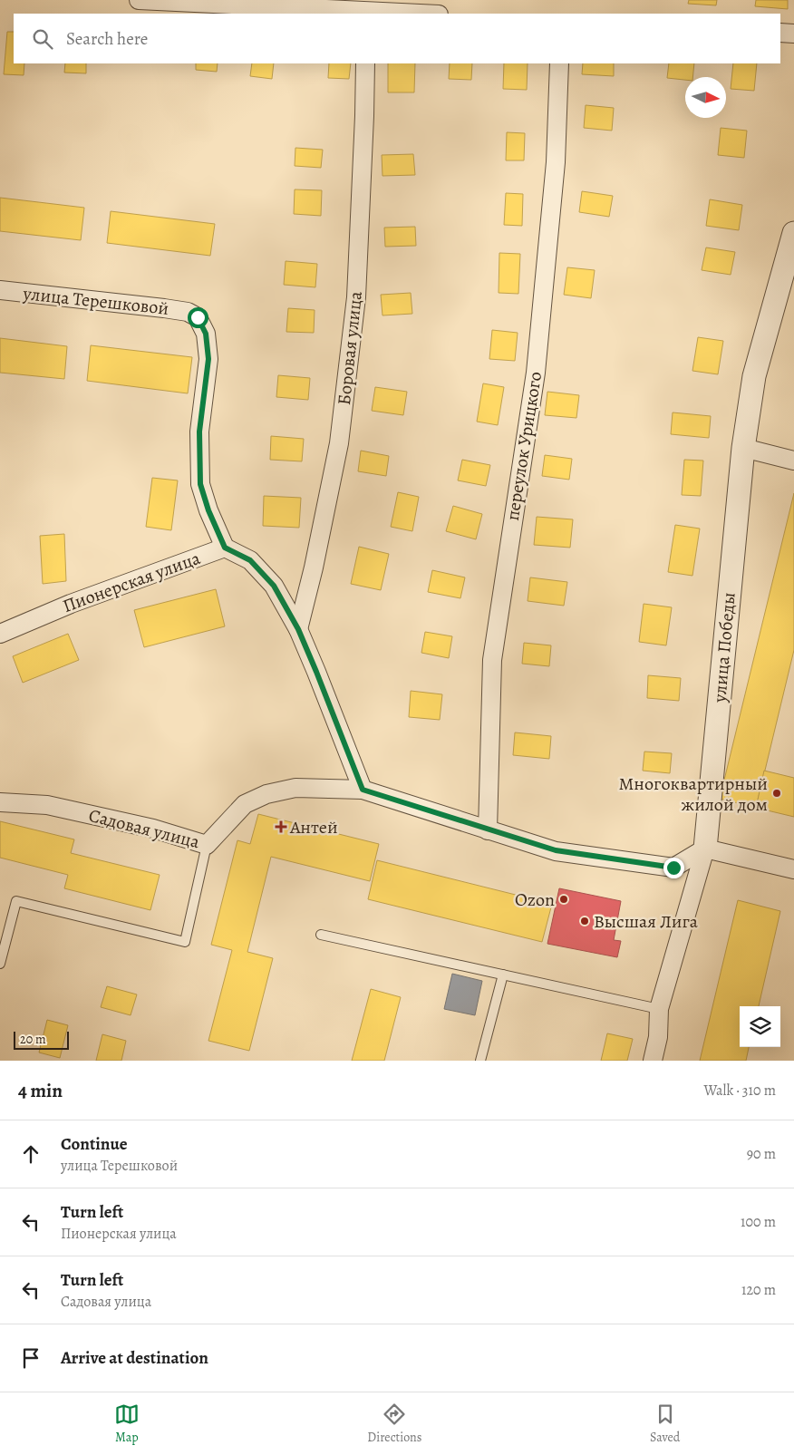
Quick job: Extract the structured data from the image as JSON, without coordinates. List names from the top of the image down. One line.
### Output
{"streets":{"street":["улица Терешковой","Боровая улица","переулок Урицкого","Пионерская улица","улица Победы","Садовая улица"]},"crossings":[["улица Терешковой","Пионерская улица"],["Боровая улица","Пионерская улица"],["переулок Урицкого","Садовая улица"],["Пионерская улица","Садовая улица"],["улица Победы","Садовая улица"]],"places":{"other":["Многоквартирный жилой дом","Ozon","Высшая Лига"],"health":["Антей"]},"scale_bar":"20 m","north":"right","page":{"search":"Search here","scale":"20 m","heading":["4 min","Walk · 310 m"],"list":[["Continue","улица Терешковой","90 m"],["Turn left","Пионерская улица","100 m"],["Turn left","Садовая улица","120 m"],"Arrive at destination"],"nav":["Map","Directions","Saved"]}}
